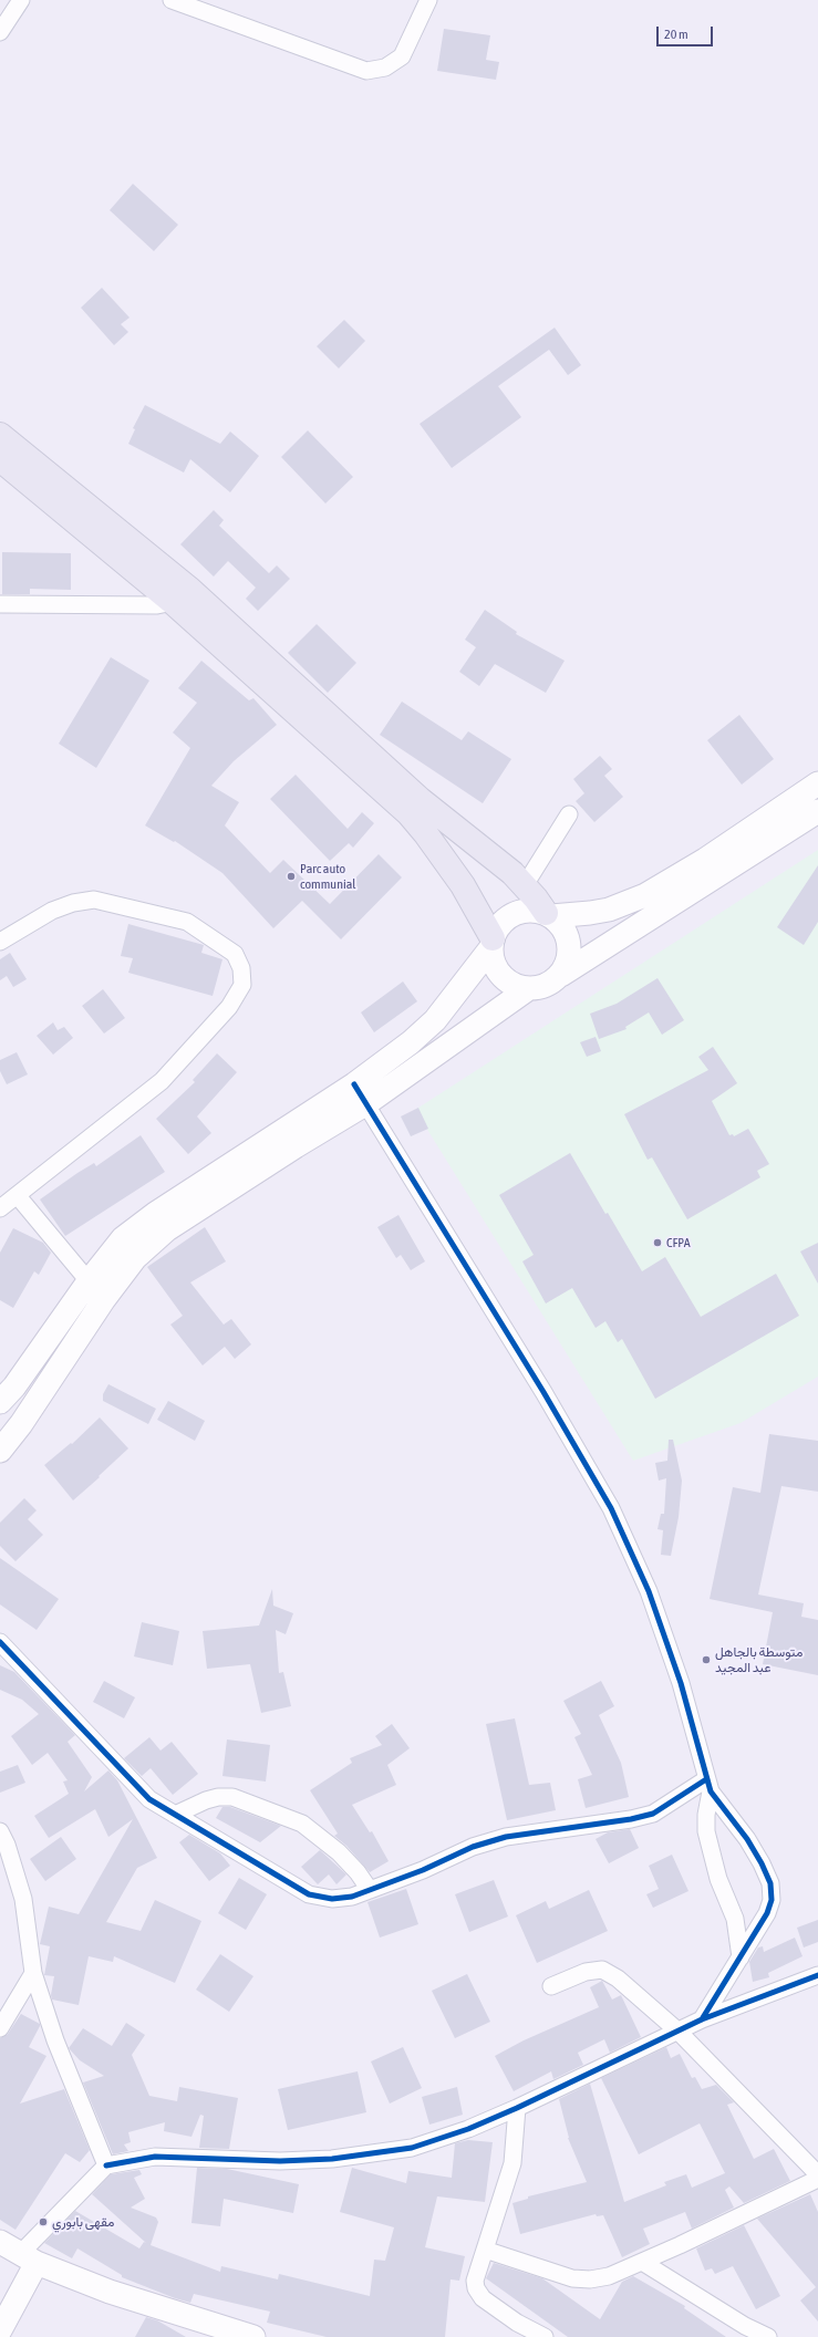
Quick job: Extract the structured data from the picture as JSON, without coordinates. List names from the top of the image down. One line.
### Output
{"places":["Parc auto communial","CFPA","متوسطة بالجاهل عبد المجيد","مقهى بابوري"],"scale_bar":"20 m"}
